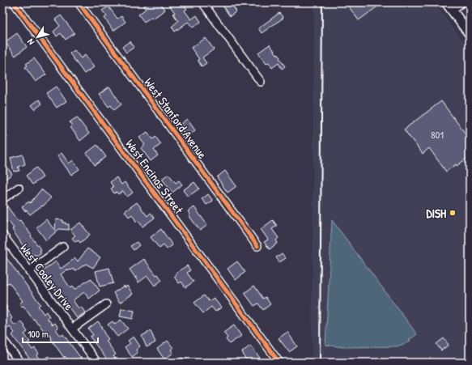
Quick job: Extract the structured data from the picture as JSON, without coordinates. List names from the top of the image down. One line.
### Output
{"streets":{"street":["West Stanford Avenue","West Encinas Street","West Cooley Drive"]},"places":["DISH"],"house_numbers":["801"],"scale_bar":"100 m","north":"bottom left"}
